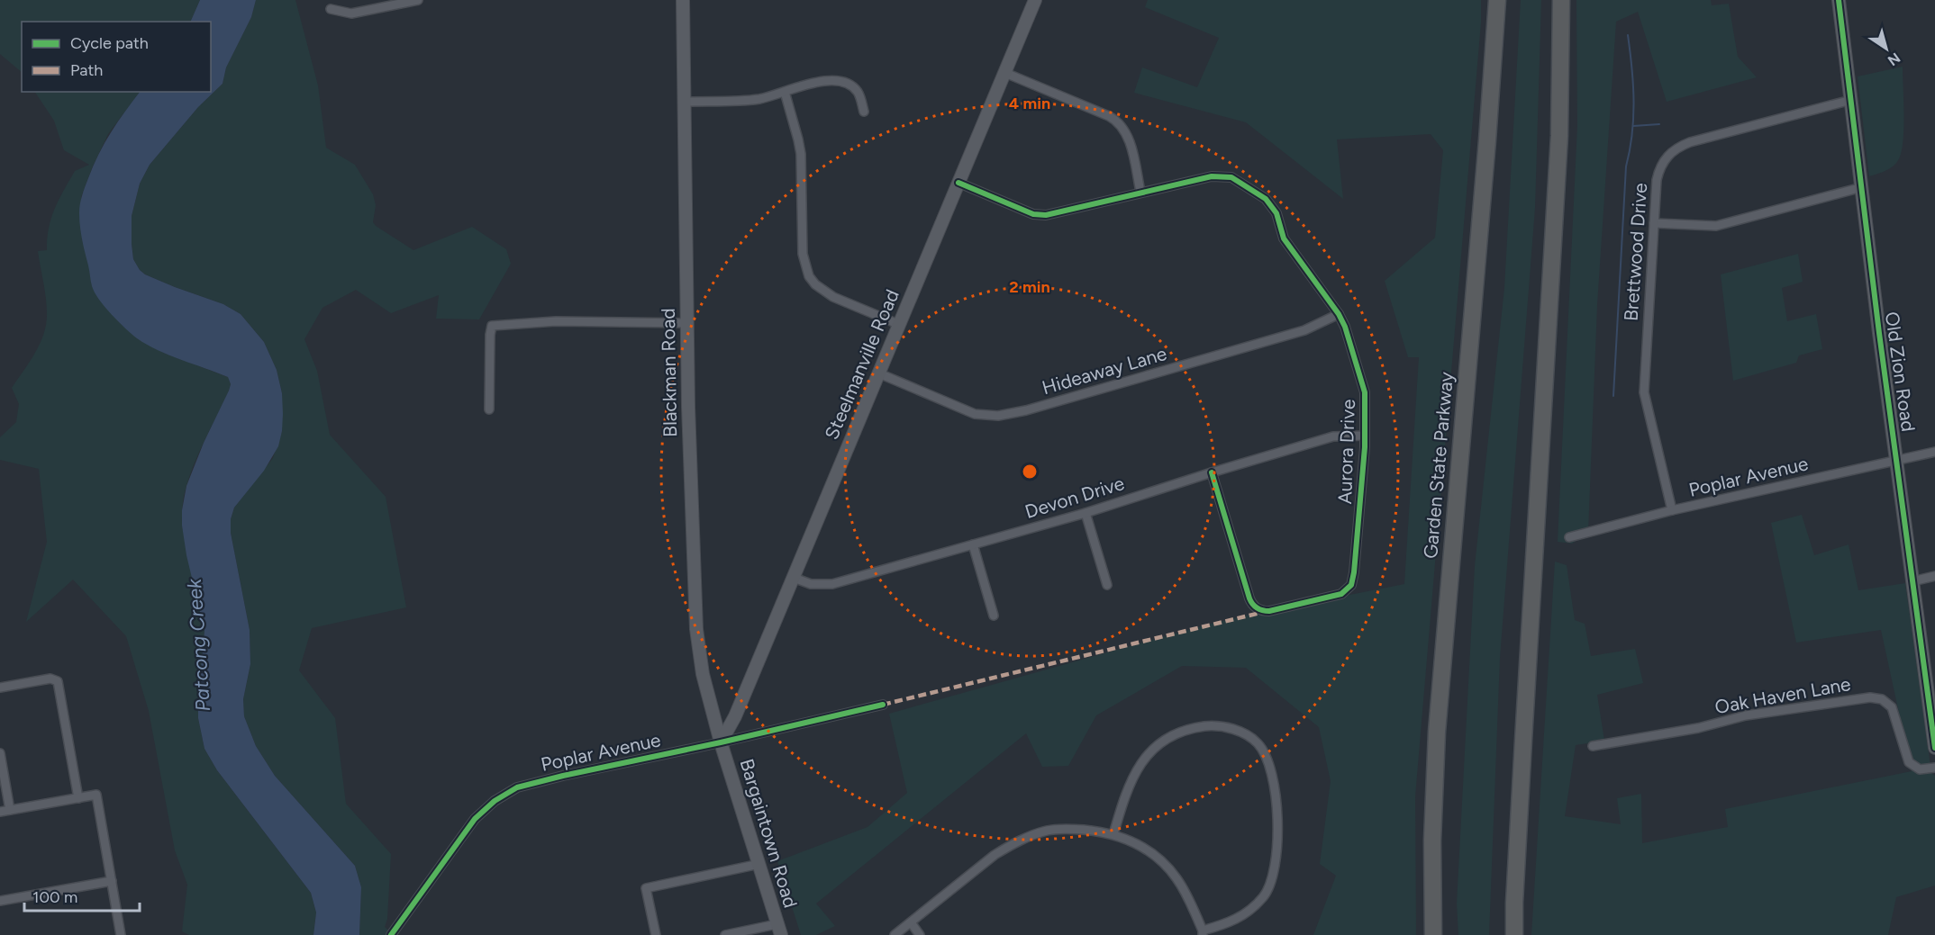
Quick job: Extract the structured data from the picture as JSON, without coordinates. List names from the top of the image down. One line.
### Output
{"streets":{"highway":["Garden State Parkway"],"main road":["Steelmanville Road","Old Zion Road","Blackman Road","Bargaintown Road"],"street":["Brettwood Drive","Hideaway Lane","Aurora Drive","Poplar Avenue","Devon Drive","Oak Haven Lane"]},"crossings":[["Brettwood Drive","Old Zion Road"],["Brettwood Drive","Poplar Avenue"],["Steelmanville Road","Hideaway Lane"],["Steelmanville Road","Blackman Road"],["Steelmanville Road","Aurora Drive"],["Steelmanville Road","Poplar Avenue"],["Steelmanville Road","Devon Drive"],["Steelmanville Road","Bargaintown Road"],["Hideaway Lane","Aurora Drive"],["Old Zion Road","Poplar Avenue"],["Blackman Road","Poplar Avenue"],["Blackman Road","Bargaintown Road"],["Aurora Drive","Devon Drive"],["Poplar Avenue","Bargaintown Road"]],"water":["Patcong Creek"],"legend":["Cycle path","Path"],"scale_bar":"100 m","north":"bottom right","rings":["4 min","2 min"]}
